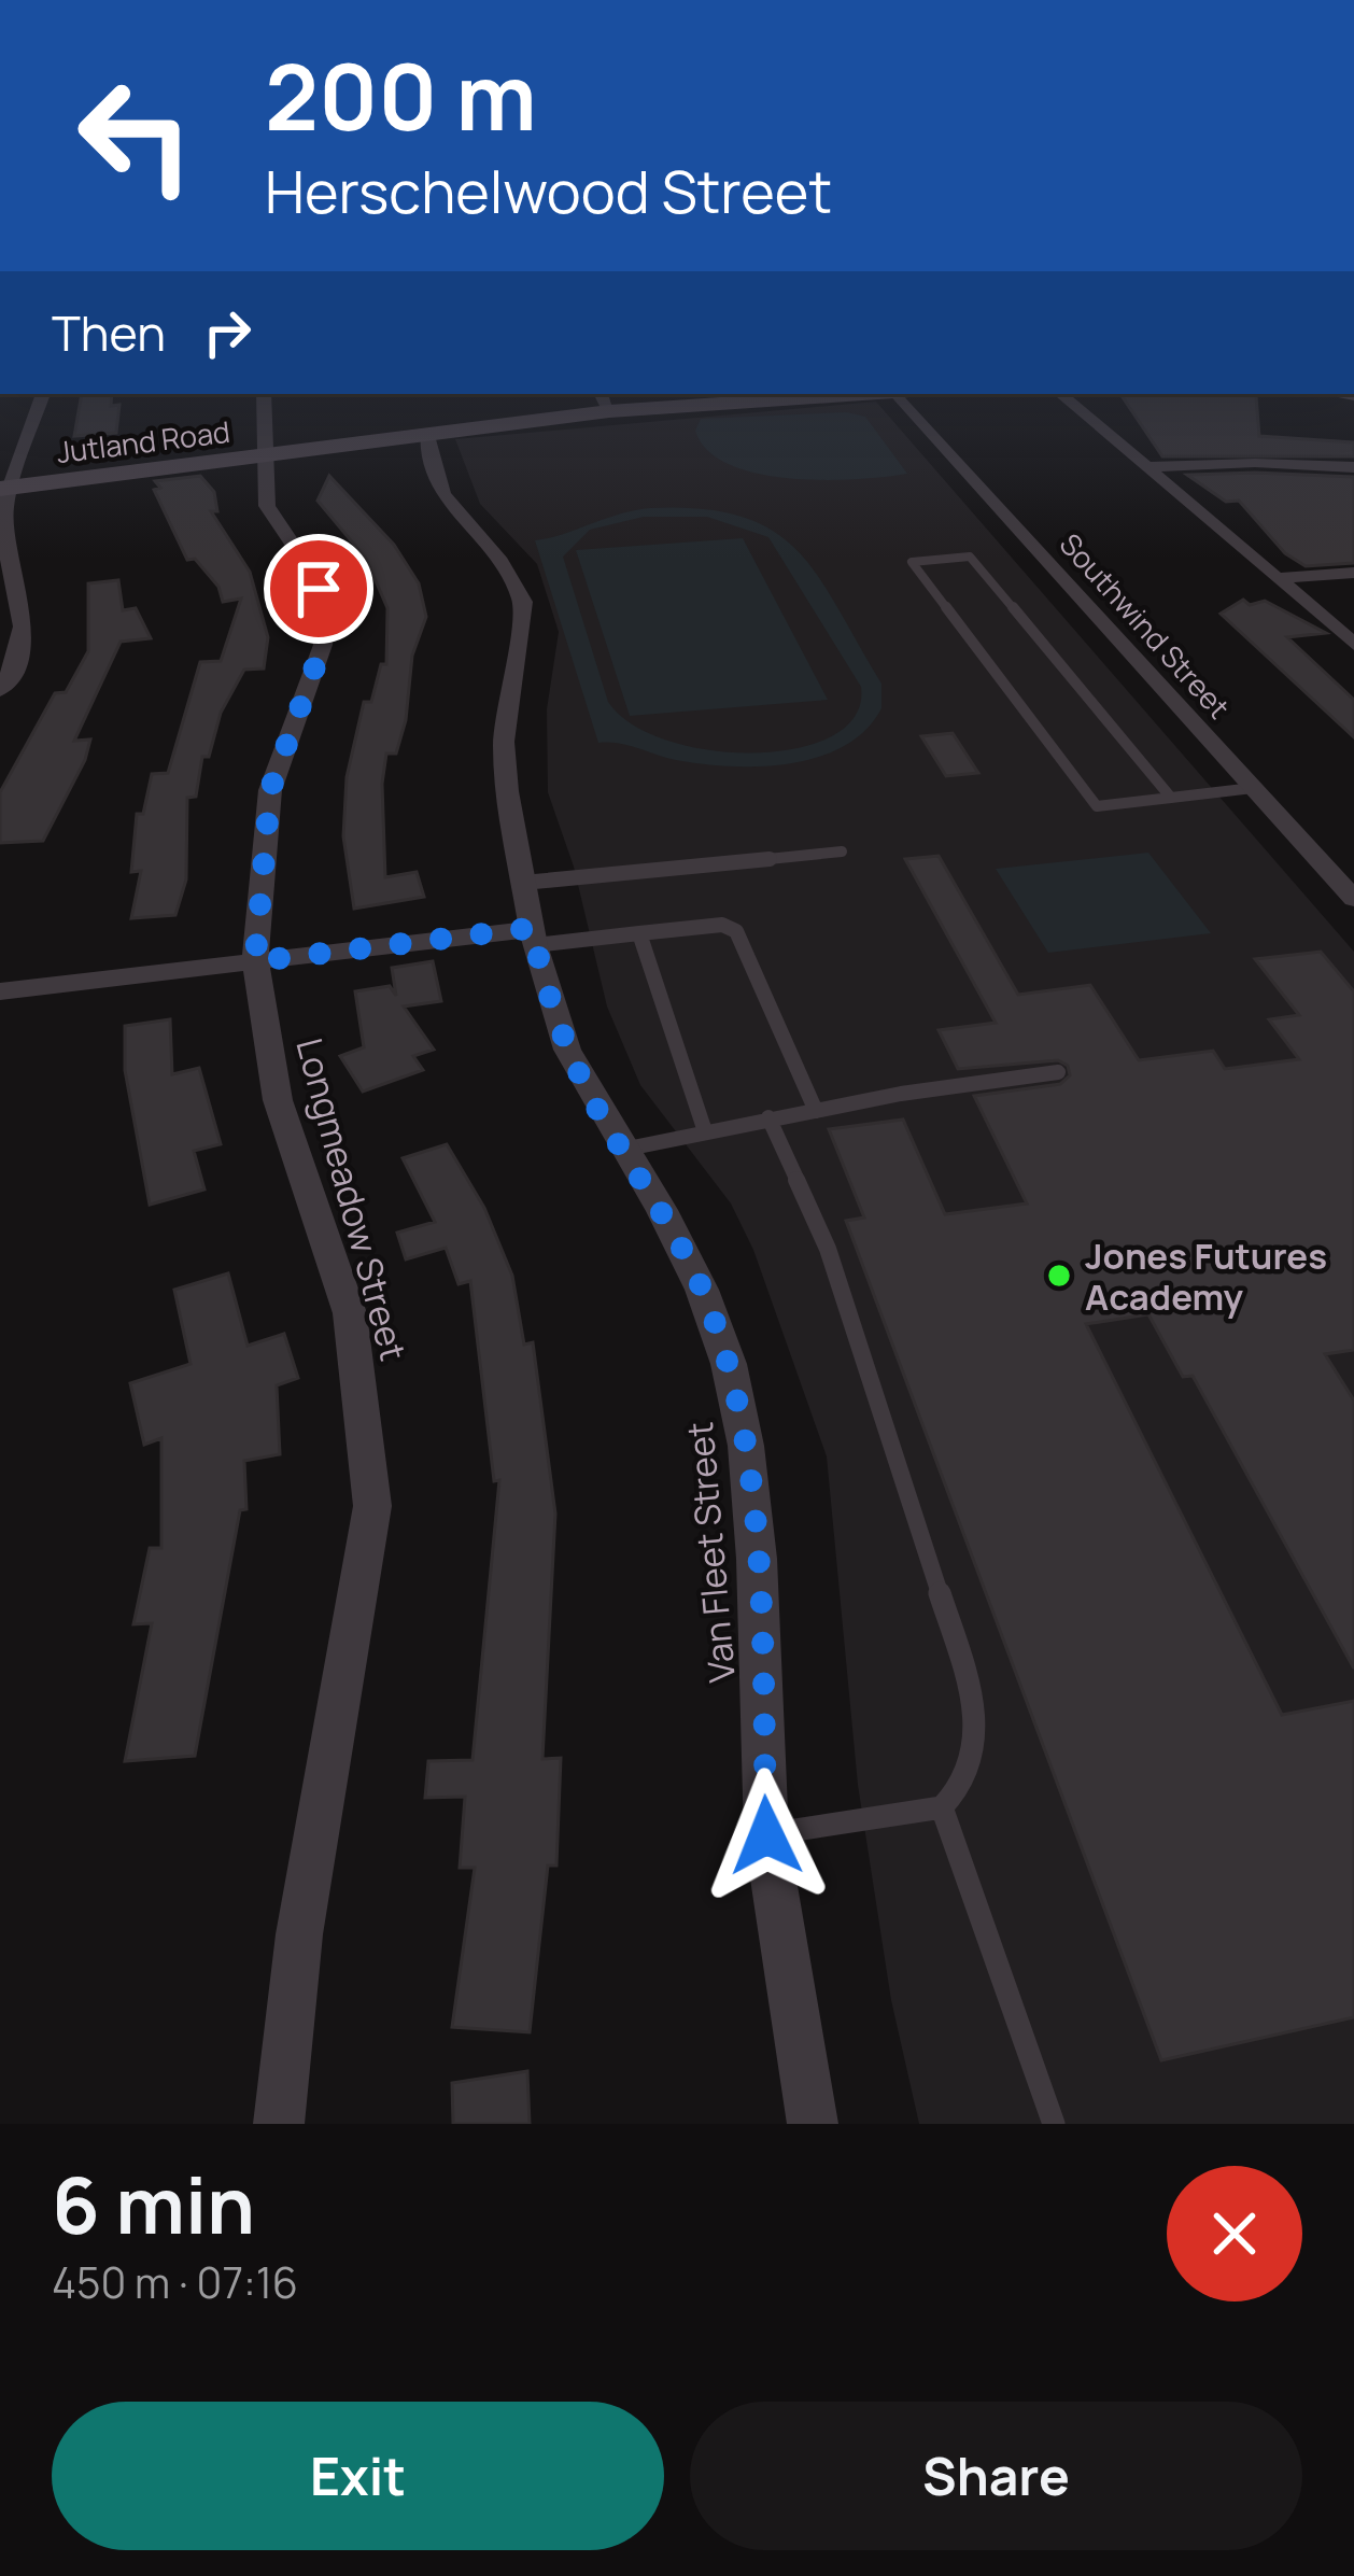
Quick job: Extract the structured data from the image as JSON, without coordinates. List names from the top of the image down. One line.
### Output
{"streets":{"street":["Jutland Road","Southwind Street","Longmeadow Street","Van Fleet Street"]},"crossings":[["Jutland Road","Longmeadow Street"],["Jutland Road","Van Fleet Street"]],"places":["Jones Futures Academy"],"page":{"turn":["200 m","Herschelwood Street"],"then":"Then","heading":["6 min","450 m · 07:16"],"buttons":["Exit","Share"]}}
